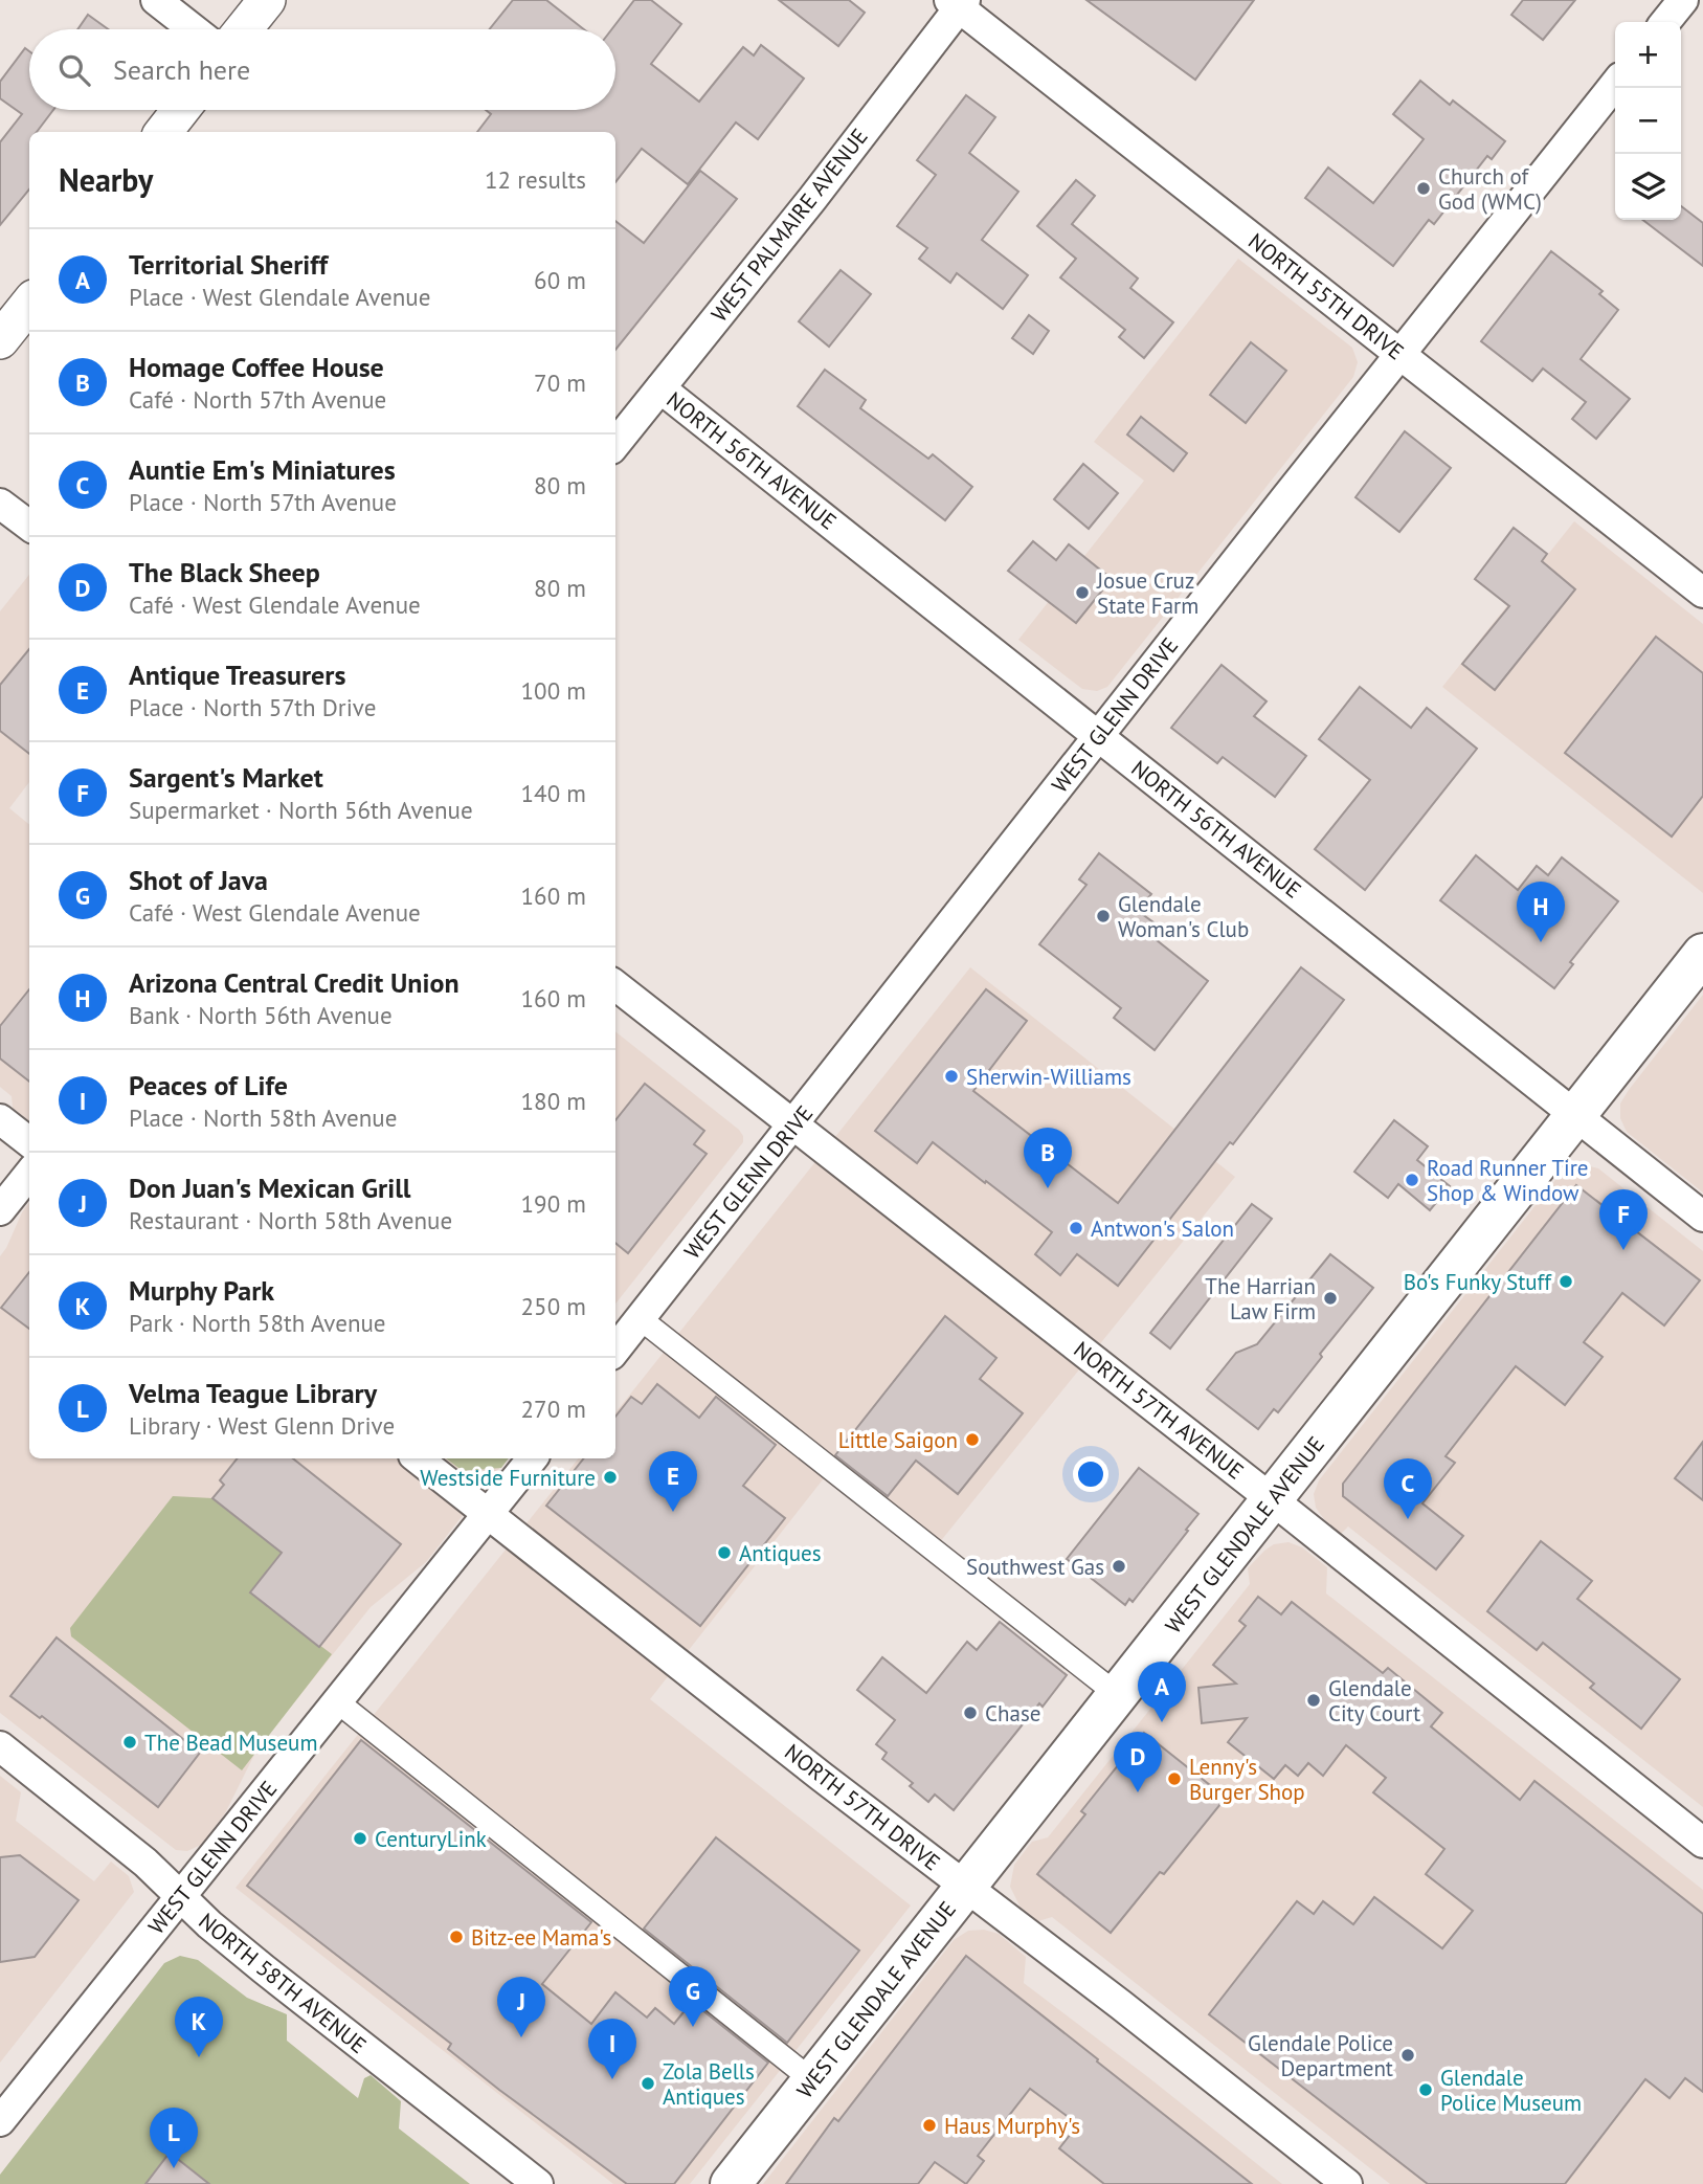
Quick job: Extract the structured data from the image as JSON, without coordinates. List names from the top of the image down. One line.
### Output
{"streets":{"main road":["WEST GLENDALE AVENUE"],"street":["WEST PALMAIRE AVENUE","NORTH 55TH DRIVE","NORTH 56TH AVENUE","WEST GLENN DRIVE","NORTH 57TH AVENUE","NORTH 57TH DRIVE","NORTH 58TH AVENUE"]},"crossings":[["WEST PALMAIRE AVENUE","NORTH 55TH DRIVE"],["WEST PALMAIRE AVENUE","NORTH 56TH AVENUE"],["NORTH 55TH DRIVE","WEST GLENN DRIVE"],["NORTH 56TH AVENUE","WEST GLENN DRIVE"],["NORTH 56TH AVENUE","WEST GLENDALE AVENUE"],["WEST GLENN DRIVE","NORTH 57TH AVENUE"],["WEST GLENN DRIVE","NORTH 57TH DRIVE"],["WEST GLENN DRIVE","NORTH 58TH AVENUE"],["NORTH 57TH AVENUE","WEST GLENDALE AVENUE"],["WEST GLENDALE AVENUE","NORTH 57TH DRIVE"]],"places":["Church of God (WMC)","Josue Cruz State Farm","Glendale Woman's Club","Sherwin-Williams","Road Runner Tire Shop & Window","Antwon's Salon","Bo's Funky Stuff","The Harrian Law Firm","Little Saigon","Westside Furniture","Antiques","Southwest Gas","Glendale City Court","Chase","The Bead Museum","Lenny's Burger Shop","CenturyLink","Bitz-ee Mama's","Glendale Police Department","Zola Bells Antiques","Glendale Police Museum","Haus Murphy's"],"page":{"map_buttons":["+","−"],"search":"Search here","heading":["Nearby","12 results"],"list":[{"mark":"A","name":"Territorial Sheriff","note":"Place · West Glendale Avenue","value":"60 m"},{"mark":"B","name":"Homage Coffee House","note":"Café · North 57th Avenue","value":"70 m"},{"mark":"C","name":"Auntie Em's Miniatures","note":"Place · North 57th Avenue","value":"80 m"},{"mark":"D","name":"The Black Sheep","note":"Café · West Glendale Avenue","value":"80 m"},{"mark":"E","name":"Antique Treasurers","note":"Place · North 57th Drive","value":"100 m"},{"mark":"F","name":"Sargent's Market","note":"Supermarket · North 56th Avenue","value":"140 m"},{"mark":"G","name":"Shot of Java","note":"Café · West Glendale Avenue","value":"160 m"},{"mark":"H","name":"Arizona Central Credit Union","note":"Bank · North 56th Avenue","value":"160 m"},{"mark":"I","name":"Peaces of Life","note":"Place · North 58th Avenue","value":"180 m"},{"mark":"J","name":"Don Juan's Mexican Grill","note":"Restaurant · North 58th Avenue","value":"190 m"},{"mark":"K","name":"Murphy Park","note":"Park · North 58th Avenue","value":"250 m"},{"mark":"L","name":"Velma Teague Library","note":"Library · West Glenn Drive","value":"270 m"}],"pins":["H","B","F","E","C","A","D","G","J","K","I","L"]}}
